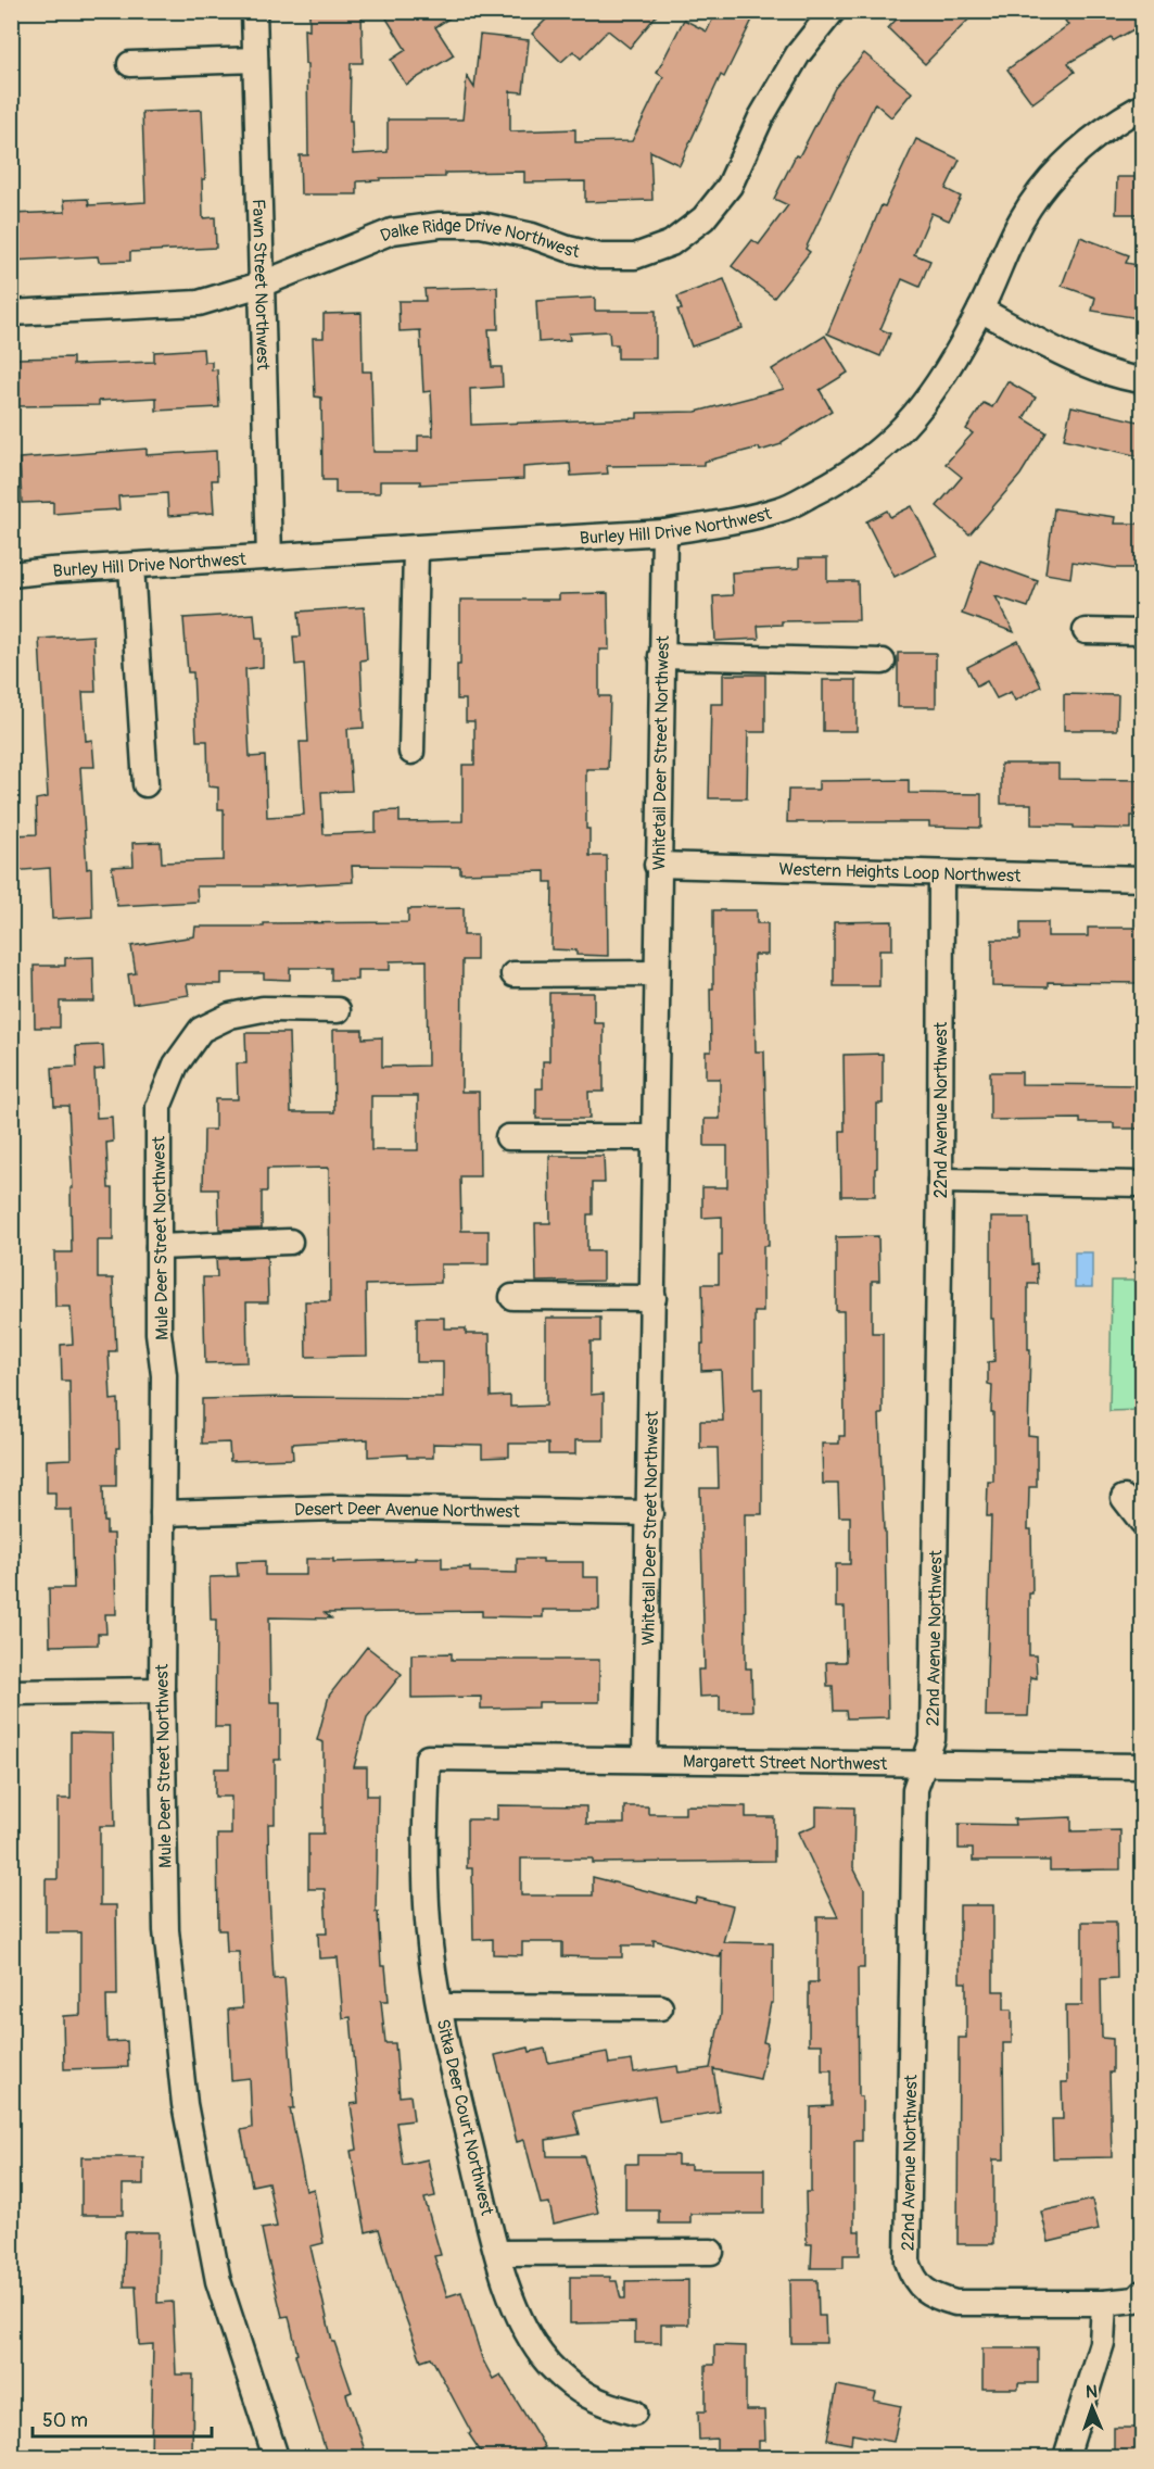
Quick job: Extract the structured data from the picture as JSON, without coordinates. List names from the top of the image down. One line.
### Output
{"streets":{"street":["Dalke Ridge Drive Northwest","Fawn Street Northwest","Burley Hill Drive Northwest","Whitetail Deer Street Northwest","Western Heights Loop Northwest","22nd Avenue Northwest","Mule Deer Street Northwest","Desert Deer Avenue Northwest","Margarett Street Northwest","Sitka Deer Court Northwest"]},"crossings":[["Dalke Ridge Drive Northwest","Fawn Street Northwest"],["Fawn Street Northwest","Burley Hill Drive Northwest"],["Burley Hill Drive Northwest","Whitetail Deer Street Northwest"],["Whitetail Deer Street Northwest","Western Heights Loop Northwest"],["Whitetail Deer Street Northwest","Desert Deer Avenue Northwest"],["Whitetail Deer Street Northwest","Margarett Street Northwest"],["Western Heights Loop Northwest","22nd Avenue Northwest"],["22nd Avenue Northwest","Margarett Street Northwest"],["Mule Deer Street Northwest","Desert Deer Avenue Northwest"],["Margarett Street Northwest","Sitka Deer Court Northwest"]],"scale_bar":"50 m","north":"top"}
